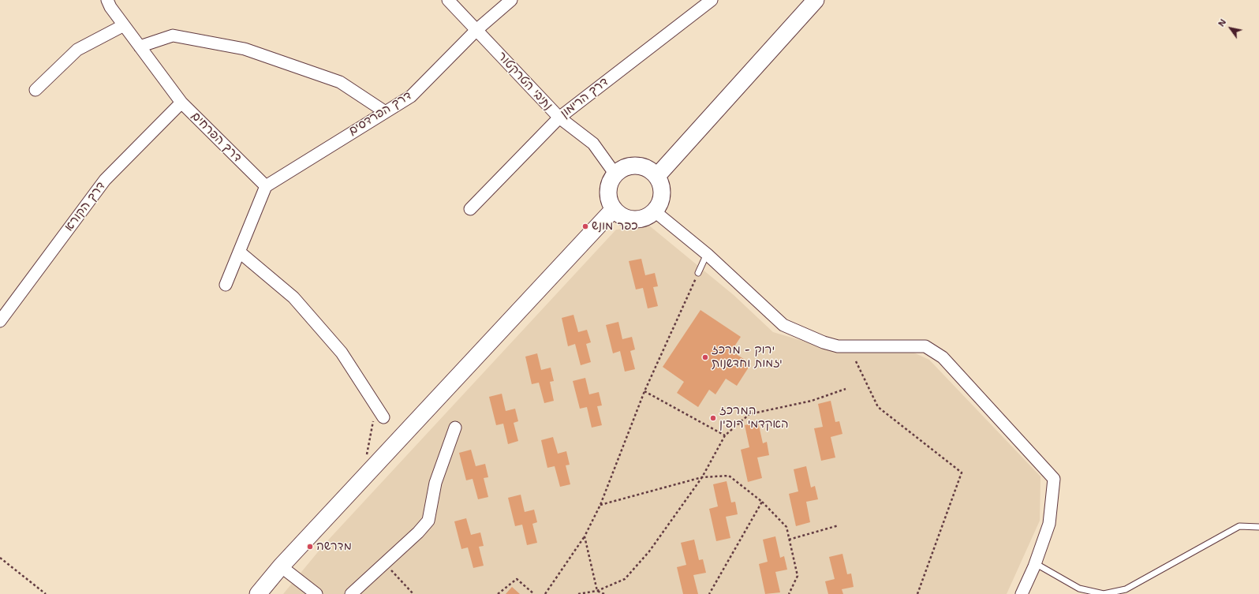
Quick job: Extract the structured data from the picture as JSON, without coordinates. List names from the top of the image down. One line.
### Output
{"streets":{"street":["נתיבי הטרקטור","דרך הרימון","דרך הפרדסים","דרך הפרחים","דרך הקורא"]},"crossings":[["נתיבי הטרקטור","דרך הרימון"],["נתיבי הטרקטור","דרך הפרדסים"],["דרך הפרדסים","דרך הפרחים"],["דרך הפרחים","דרך הקורא"]],"places":["כפר מונש","ירוק - מרכז יזמות וחדשנות","המרכז האקדמי רופין","מדרשה"],"north":"top left"}
